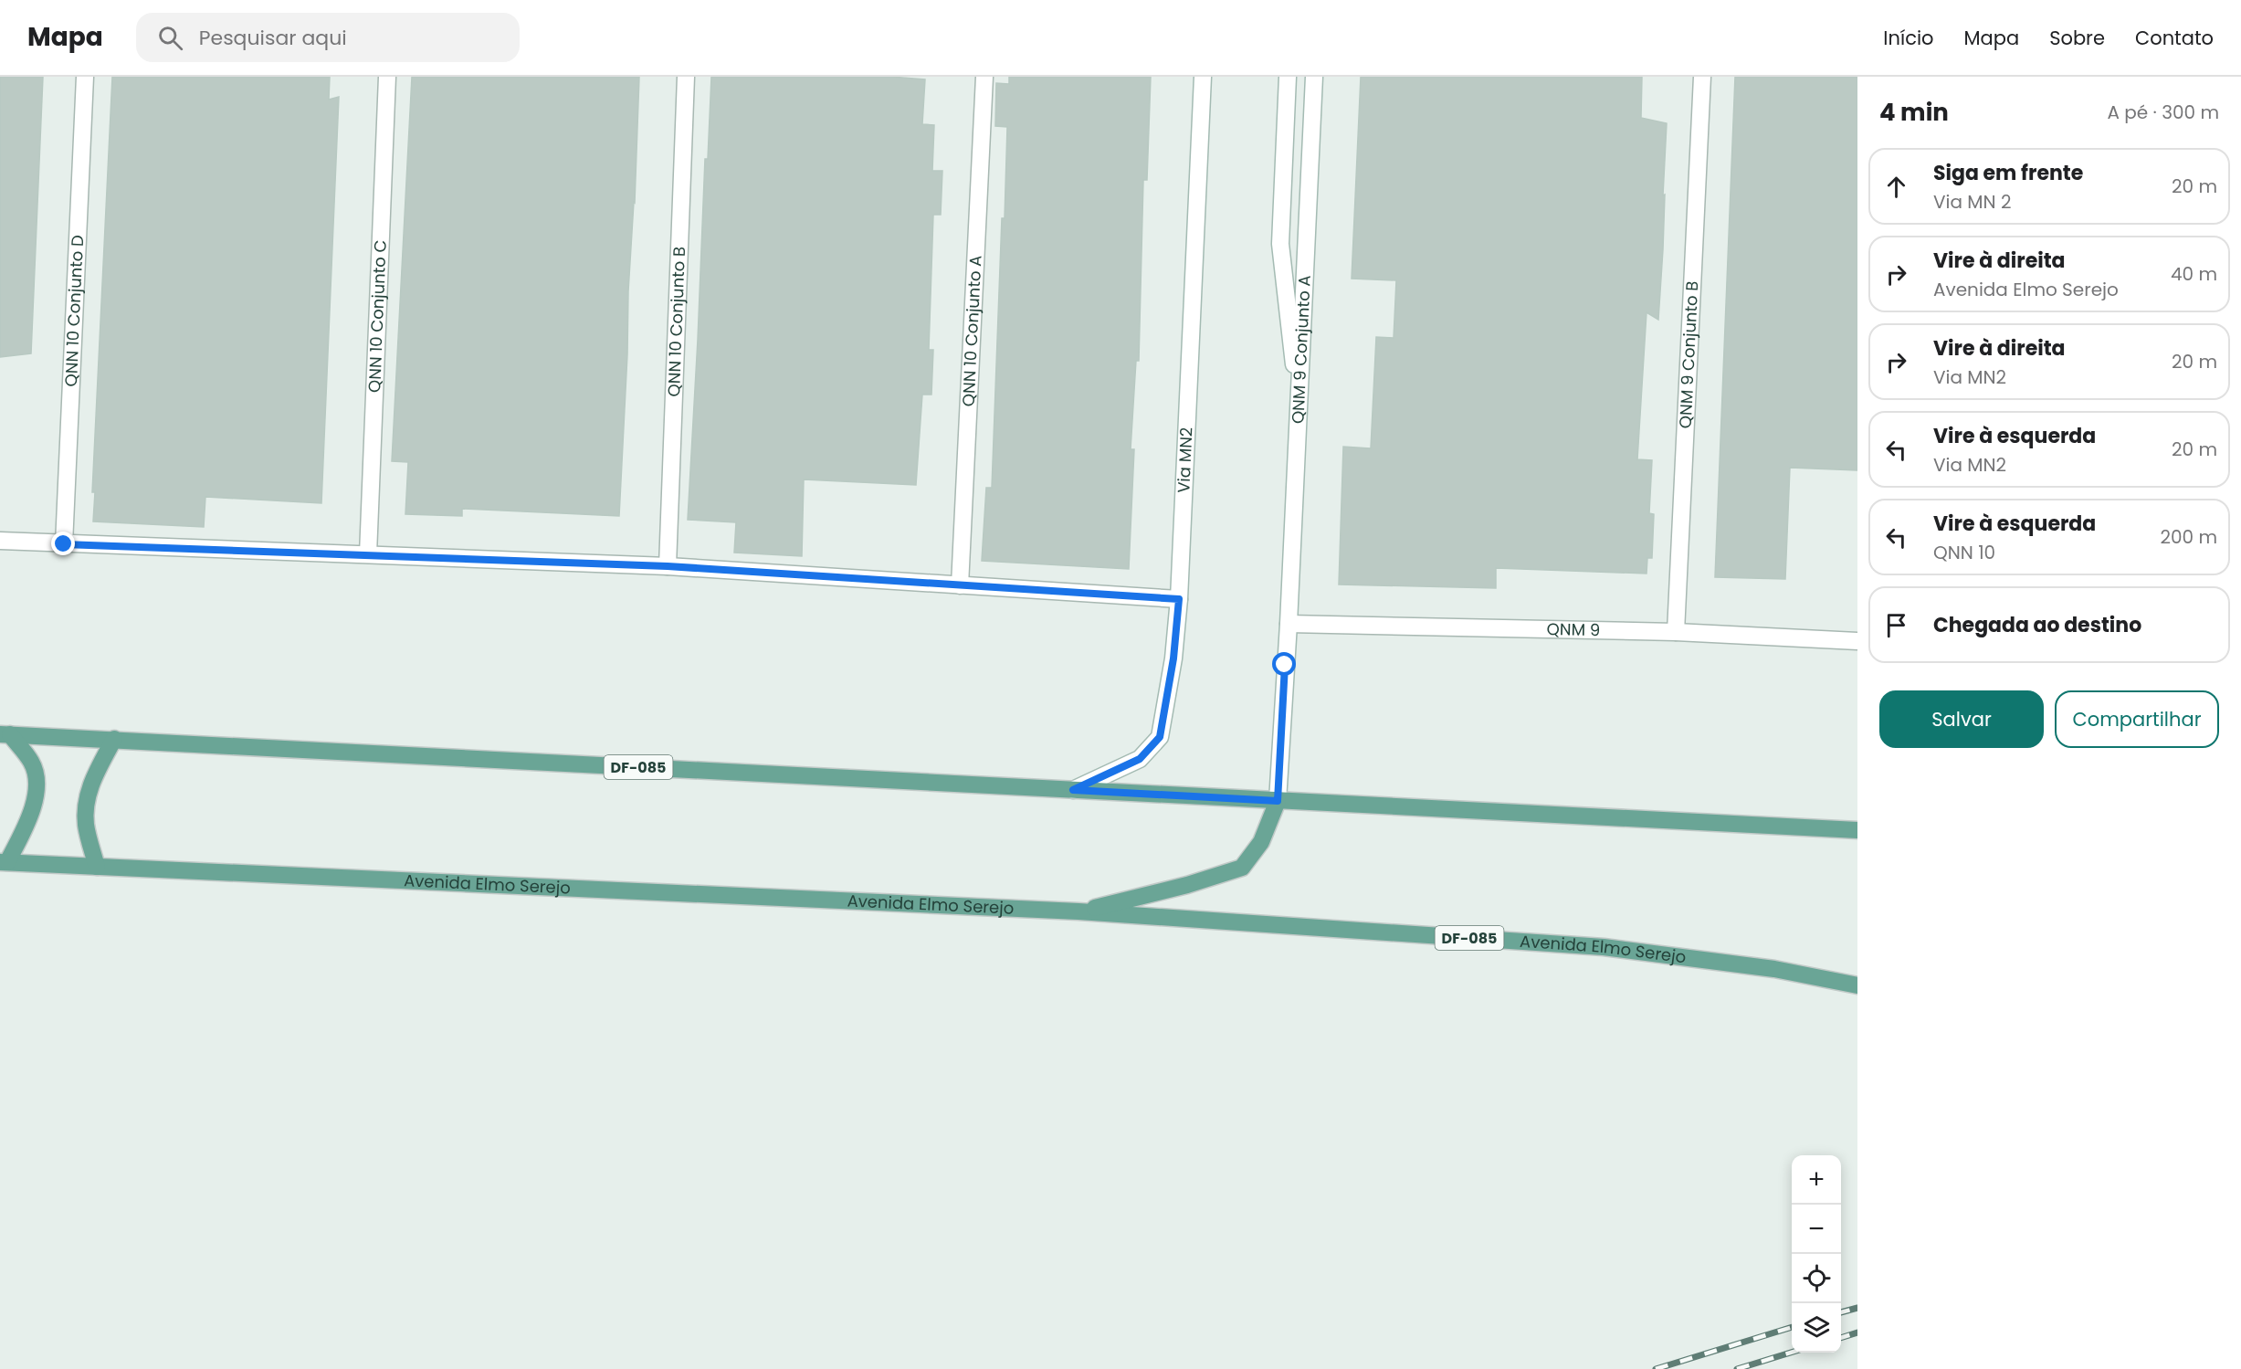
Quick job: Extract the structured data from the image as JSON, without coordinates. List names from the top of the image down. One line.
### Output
{"streets":{"main road":["DF-085","Avenida Elmo Serejo"],"street":["QNN 10 Conjunto D","QNN 10 Conjunto C","QNN 10 Conjunto B","QNN 10 Conjunto A","QNM 9 Conjunto A","QNM 9 Conjunto B","Via MN2","QNM 9"]},"crossings":[["QNM 9 Conjunto A","QNM 9"],["QNM 9 Conjunto A","DF-085"],["QNM 9 Conjunto B","QNM 9"],["Via MN2","DF-085"]],"page":{"header":"Mapa","search":"Pesquisar aqui","nav":["Início","Mapa","Sobre","Contato"],"heading":["4 min","A pé · 300 m"],"list":[["Siga em frente","Via MN 2","20 m"],["Vire à direita","Avenida Elmo Serejo","40 m"],["Vire à direita","Via MN2","20 m"],["Vire à esquerda","Via MN2","20 m"],["Vire à esquerda","QNN 10","200 m"],"Chegada ao destino"],"buttons":["Salvar","Compartilhar"],"map_buttons":["+","−"]}}
